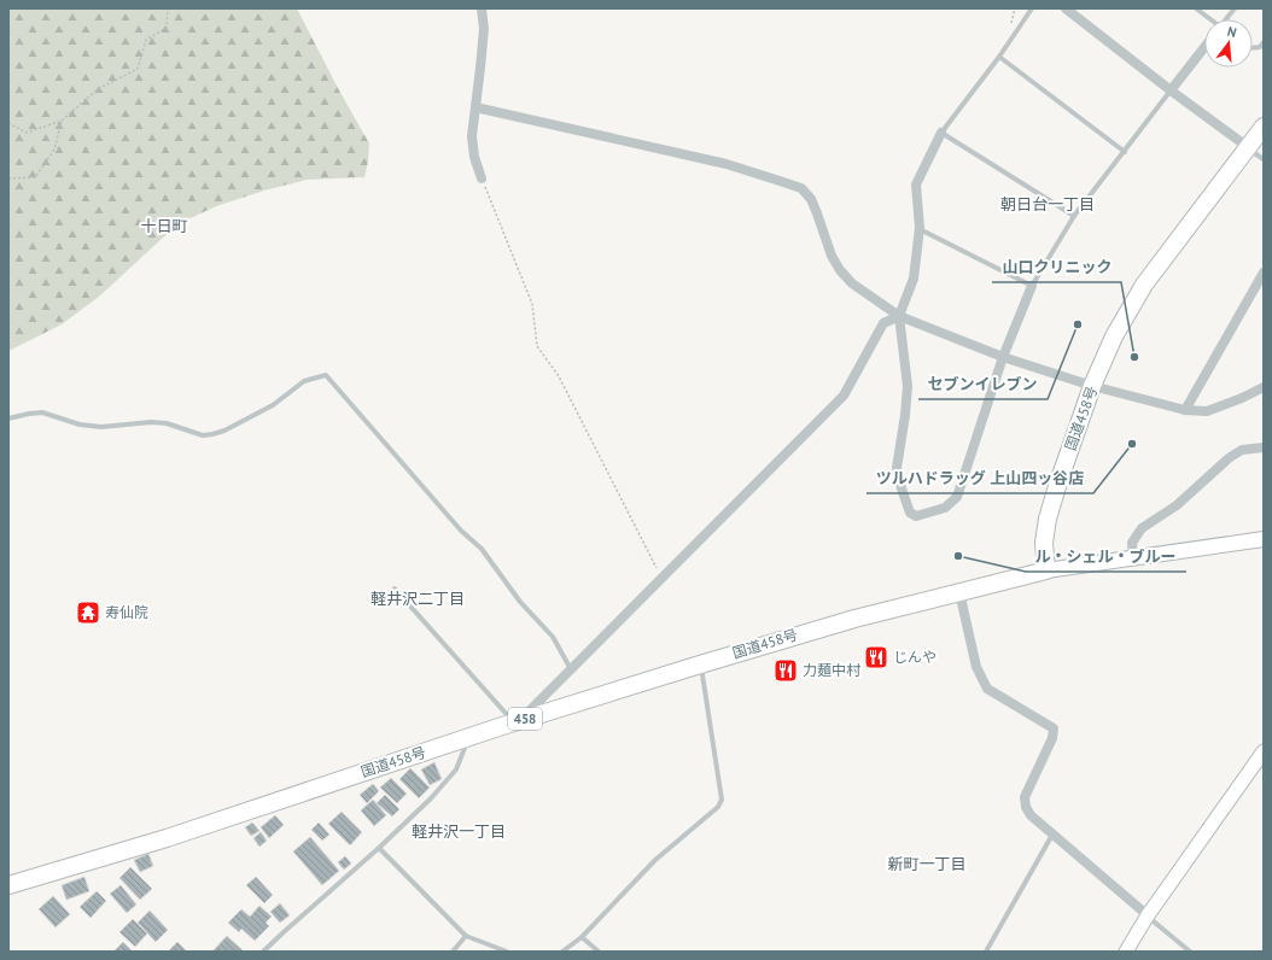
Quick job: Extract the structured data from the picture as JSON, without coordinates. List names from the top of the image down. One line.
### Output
{"streets":{"highway":["国道458号","458"]},"districts":["朝日台一丁目","十日町","軽井沢二丁目","軽井沢一丁目","新町一丁目"],"places":{"other":["セブンイレブン","山口クリニック","ツルハドラッグ 上山四ッ谷店","ル・シェル・ブルー"],"temple":["寿仙院"],"restaurant":["じんや","力麺中村"]},"north":"top"}
